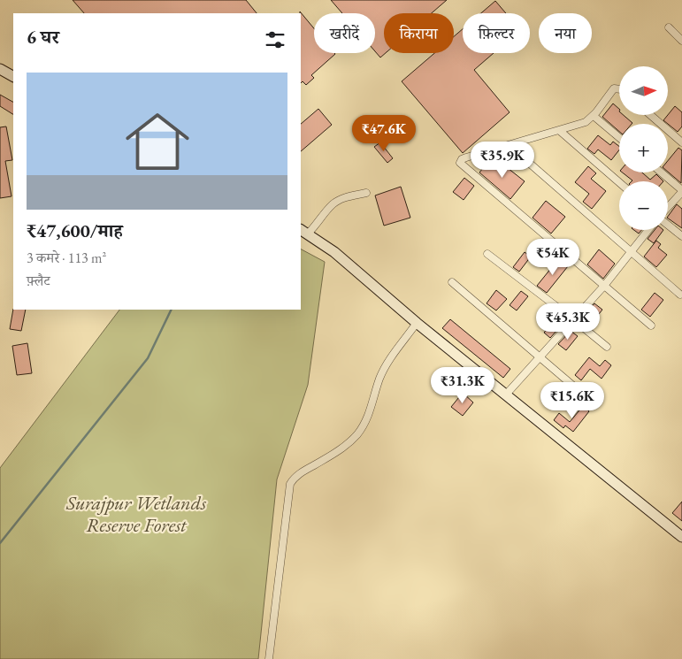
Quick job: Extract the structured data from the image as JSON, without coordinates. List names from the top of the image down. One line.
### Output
{"parks":["Surajpur Wetlands Reserve Forest"],"north":"right","page":{"chip":["खरीदें","किराया","फ़िल्टर","नया"],"heading":"6 घर","map_buttons":["+","−"],"list":[{"name":"₹47,600/माह","note":"3 कमरे · 113 m² · फ़्लैट"}],"price":["₹47.6K","₹35.9K","₹54K","₹45.3K","₹31.3K","₹15.6K"]}}
